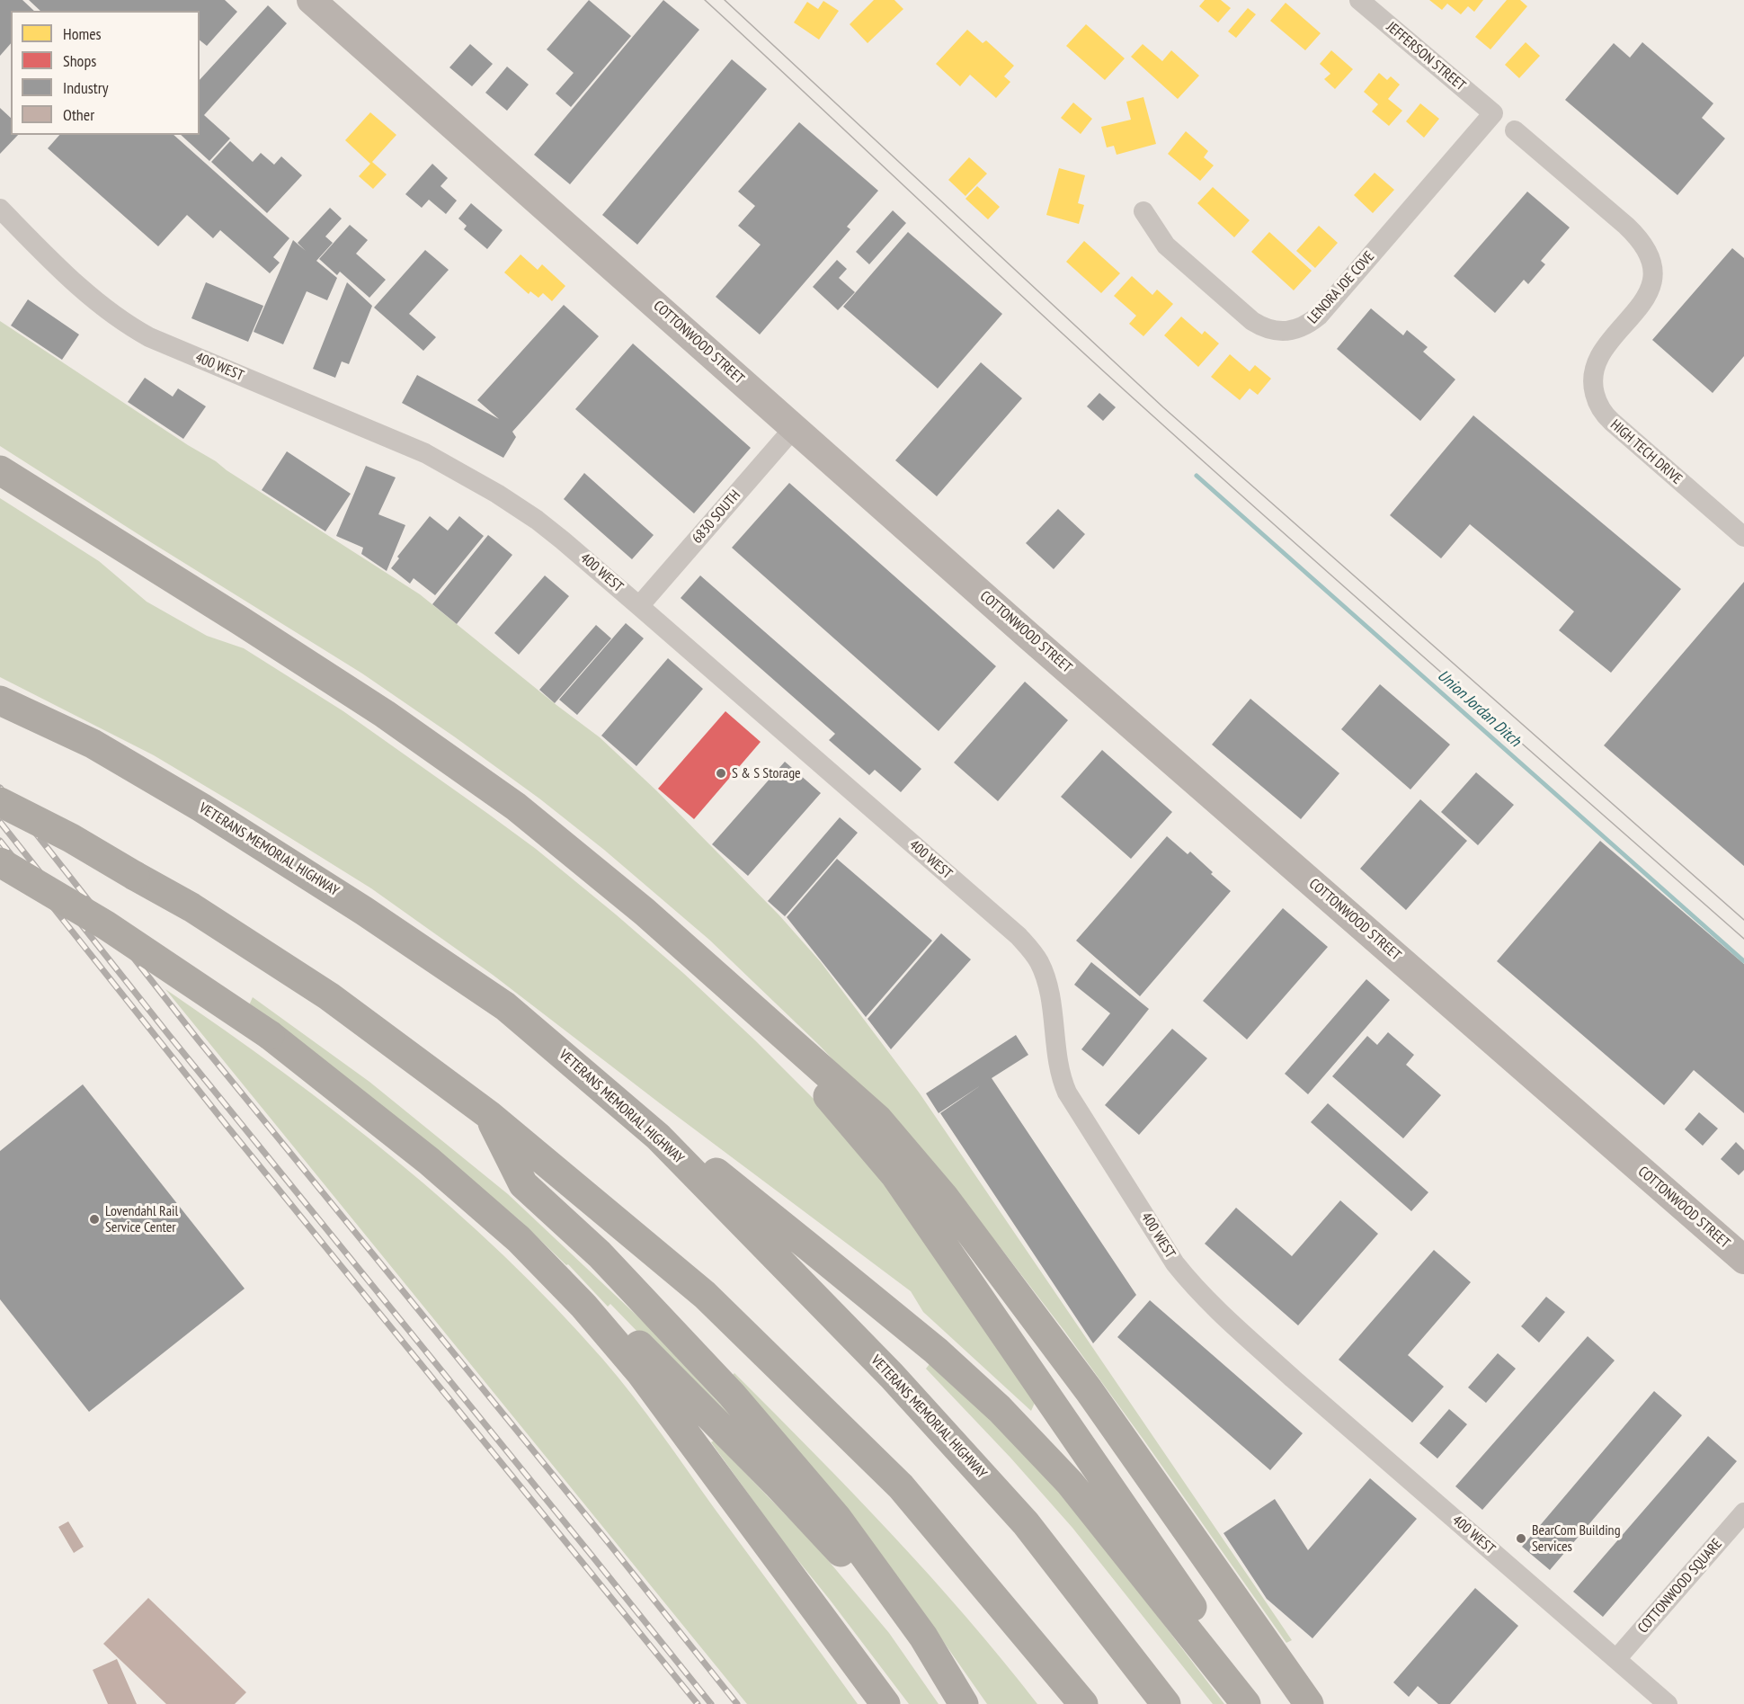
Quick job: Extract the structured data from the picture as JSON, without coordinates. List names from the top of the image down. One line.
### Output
{"streets":{"highway":["VETERANS MEMORIAL HIGHWAY"],"street":["JEFFERSON STREET","LENORA JOE COVE","COTTONWOOD STREET","400 WEST","HIGH TECH DRIVE","6830 SOUTH","COTTONWOOD SQUARE"]},"crossings":[["JEFFERSON STREET","LENORA JOE COVE"],["COTTONWOOD STREET","6830 SOUTH"],["400 WEST","6830 SOUTH"],["400 WEST","COTTONWOOD SQUARE"]],"water":["Union Jordan Ditch"],"places":["S & S Storage","Lovendahl Rail Service Center","BearCom Building Services"],"legend":["Homes","Shops","Industry","Other"]}
